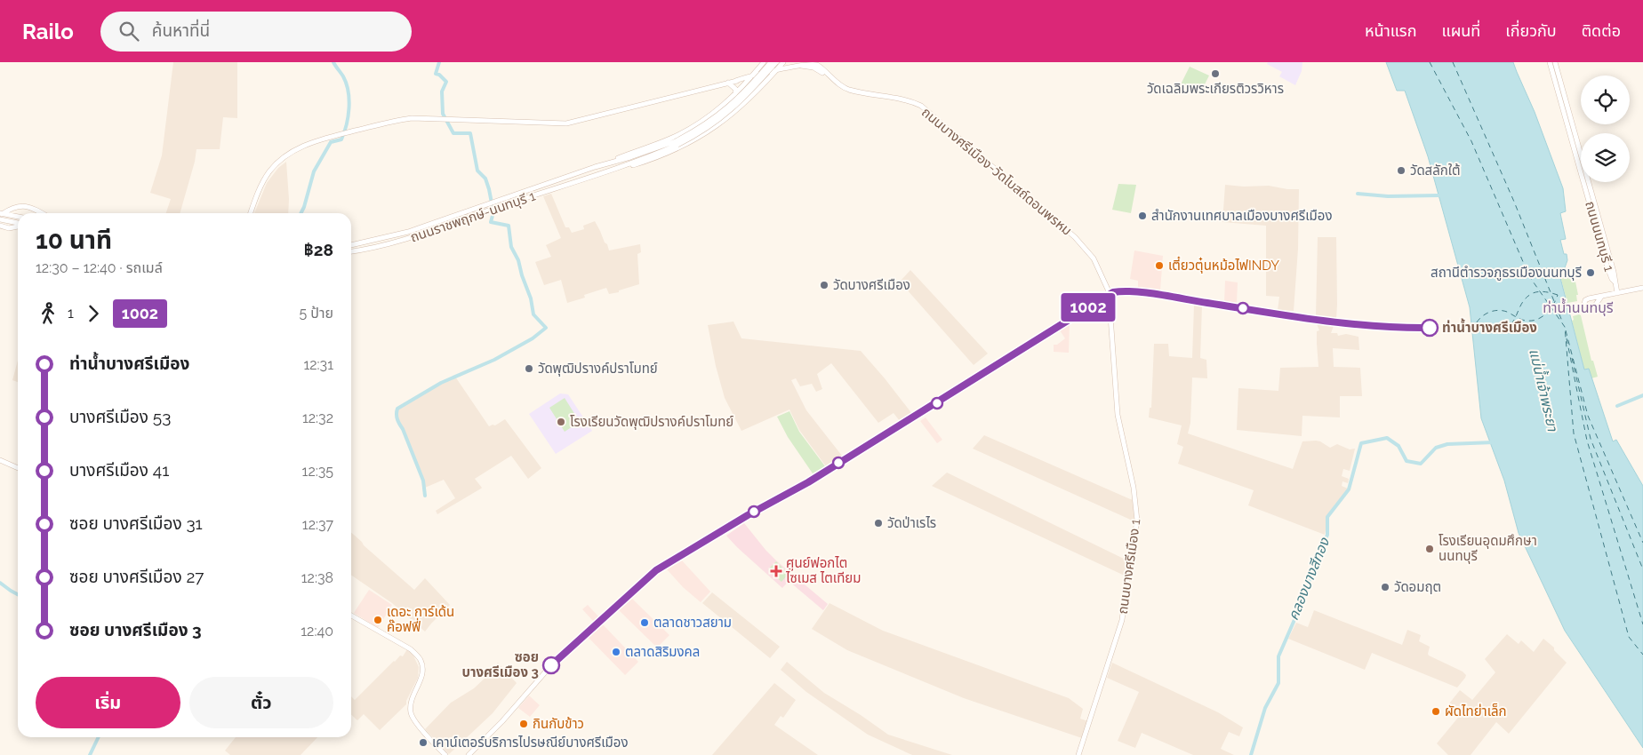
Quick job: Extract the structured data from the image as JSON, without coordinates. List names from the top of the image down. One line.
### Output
{"streets":{"street":["ถนนบางศรีเมือง-วัดโบสถ์ดอนพรหม","ถนนราชพฤกษ์-นนทบุรี 1","ถนนนนทบุรี 1","ถนนบางศรีเมือง 1"]},"crossings":[["ถนนบางศรีเมือง-วัดโบสถ์ดอนพรหม","ถนนราชพฤกษ์-นนทบุรี 1"],["ถนนบางศรีเมือง-วัดโบสถ์ดอนพรหม","ถนนบางศรีเมือง 1"]],"districts":["ท่าน้ำนนทบุรี"],"water":["แม่น้ำเจ้าพระยา","คลองบางสีทอง"],"places":{"other":["วัดเฉลิมพระเกียรติวรวิหาร","วัดสลักใต้","สำนักงานเทศบาลเมืองบางศรีเมือง","เตี๋ยวตุ๋นหม้อไฟINDY","สถานีตำรวจภูธรเมืองนนทบุรี","วัดบางศรีเมือง","ท่าน้ำบางศรีเมือง","วัดพุฒิปรางค์ปราโมทย์","โรงเรียนวัดพุฒิปรางค์ปราโมทย์","วัดป่าเรไร","โรงเรียนอุดมศึกษา นนทบุรี","วัดอมฤต","เดอะ การ์เด้น ค๊อฟฟี่","ตลาดชาวสยาม","ตลาดสิริมงคล","ซอย บางศรีเมือง 3","ผัดไทย่าเล็ก","กินกับข้าว","เคาน์เตอร์บริการไปรษณีย์บางศรีเมือง"],"health":["ศูนย์ฟอกไต ไซเมส ไตเทียม"]},"lines":["bus line 1002"],"page":{"header":"Railo","search":"ค้นหาที่นี่","nav":["หน้าแรก","แผนที่","เกี่ยวกับ","ติดต่อ"],"on_map":"1002","heading":["10 นาที","12:30 – 12:40 · รถเมล์","฿28"],"legs":["1","1002","5 ป้าย"],"list":[{"name":"ท่าน้ำบางศรีเมือง","value":"12:31"},{"name":"บางศรีเมือง 53","value":"12:32"},{"name":"บางศรีเมือง 41","value":"12:35"},{"name":"ซอย บางศรีเมือง 31","value":"12:37"},{"name":"ซอย บางศรีเมือง 27","value":"12:38"},{"name":"ซอย บางศรีเมือง 3","value":"12:40"}],"buttons":["เริ่ม","ตั๋ว"]}}
